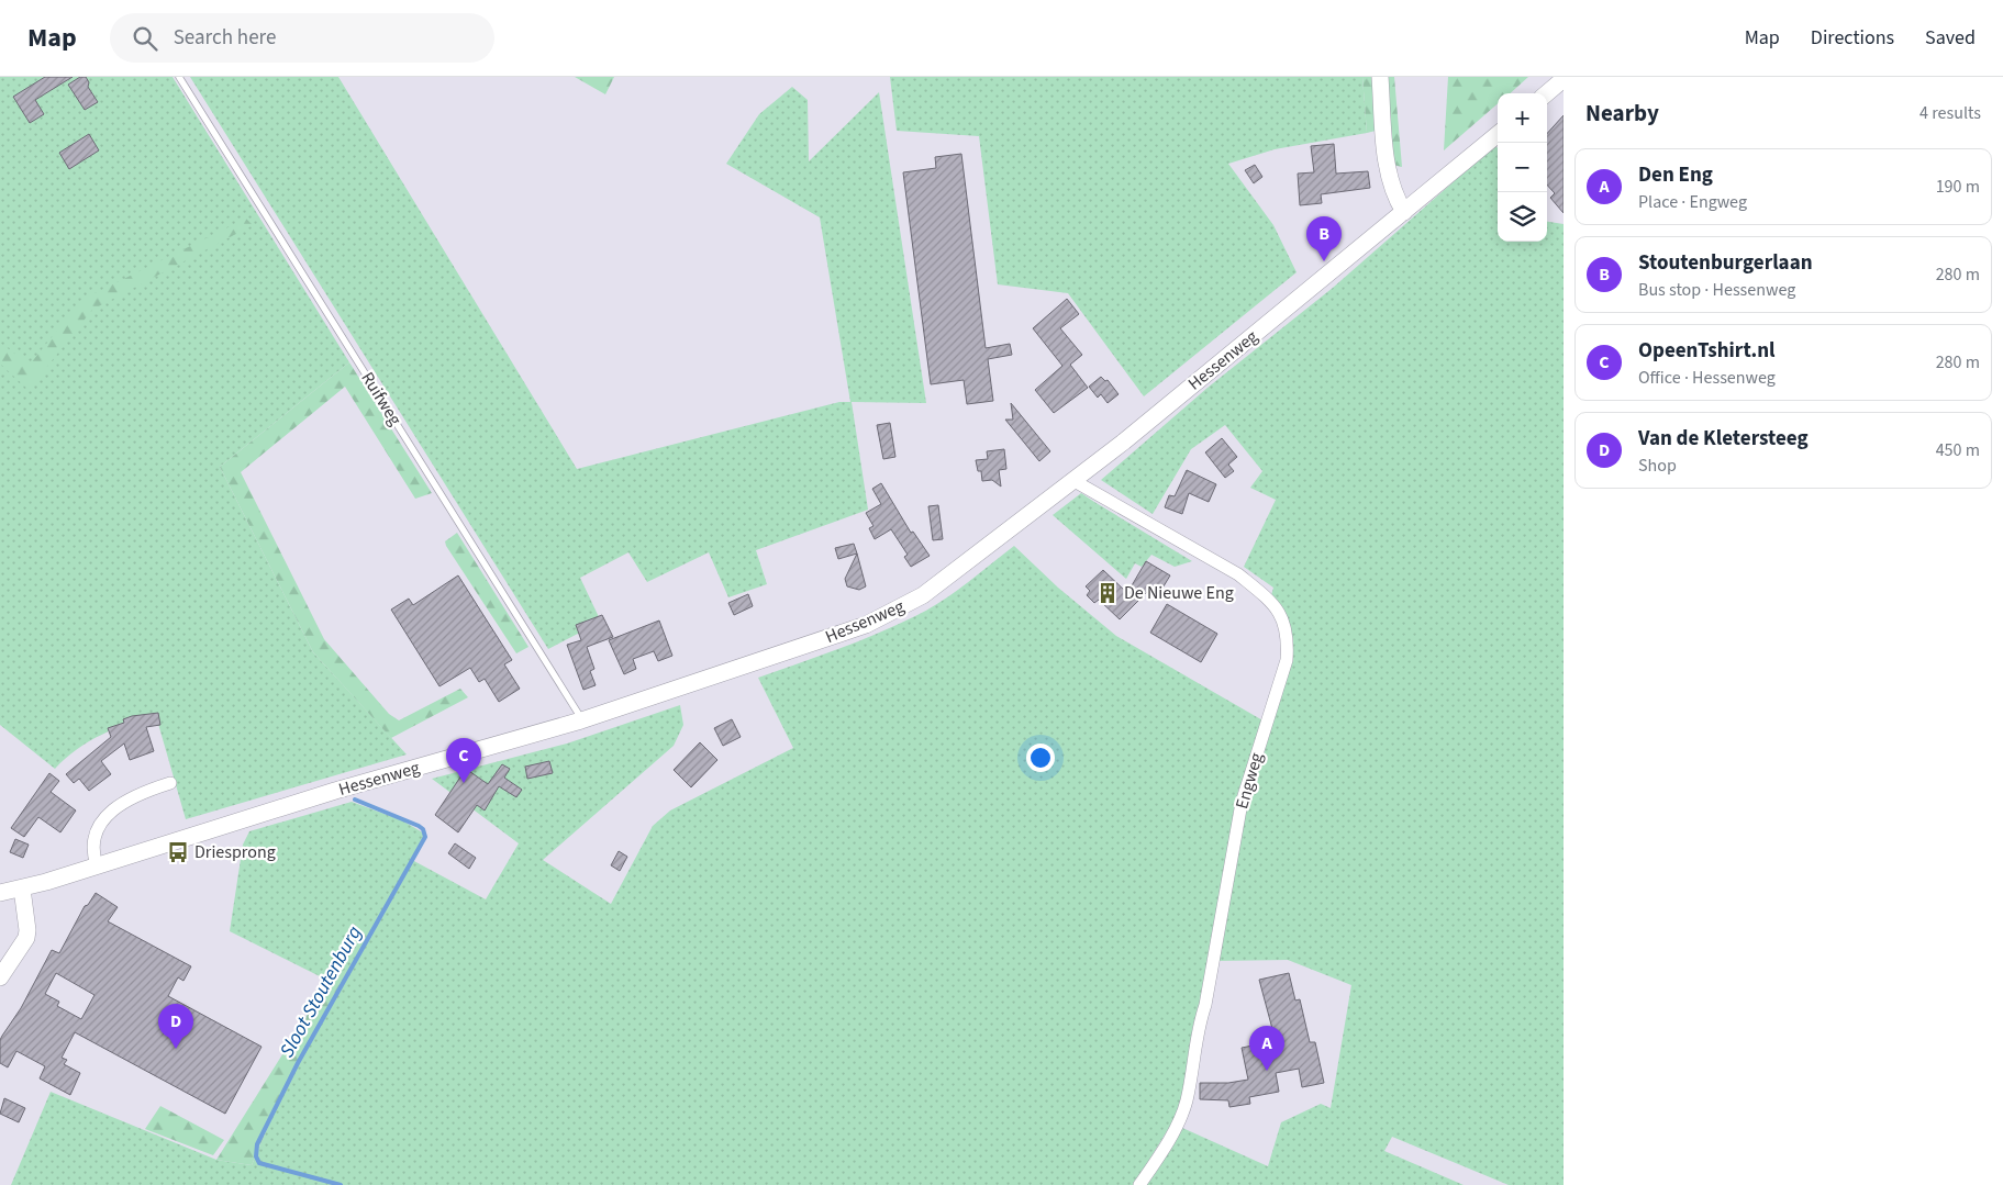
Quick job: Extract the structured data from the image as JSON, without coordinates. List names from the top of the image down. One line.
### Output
{"streets":{"street":["Hessenweg","Engweg"],"lane":["Ruifweg"]},"crossings":[["Hessenweg","Ruifweg"],["Hessenweg","Engweg"]],"water":["Sloot Stoutenburg"],"places":{"building":["De Nieuwe Eng"],"bus stop":["Driesprong"]},"page":{"header":"Map","search":"Search here","nav":["Map","Directions","Saved"],"heading":["Nearby","4 results"],"map_buttons":["+","−"],"list":[{"mark":"A","name":"Den Eng","note":"Place · Engweg","value":"190 m"},{"mark":"B","name":"Stoutenburgerlaan","note":"Bus stop · Hessenweg","value":"280 m"},{"mark":"C","name":"OpeenTshirt.nl","note":"Office · Hessenweg","value":"280 m"},{"mark":"D","name":"Van de Kletersteeg","note":"Shop","value":"450 m"}],"pins":["B","C","D","A"]}}
